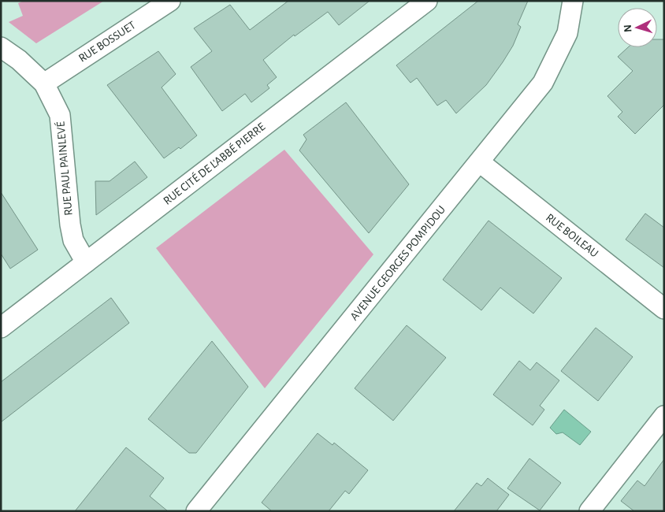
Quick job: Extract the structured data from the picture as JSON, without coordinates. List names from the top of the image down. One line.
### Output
{"streets":{"street":["RUE BOSSUET","RUE CITÉ DE L'ABBÉ PIERRE","RUE PAUL PAINLEVÉ","RUE BOILEAU","AVENUE GEORGES POMPIDOU"]},"crossings":[["RUE BOSSUET","RUE PAUL PAINLEVÉ"],["RUE CITÉ DE L'ABBÉ PIERRE","RUE PAUL PAINLEVÉ"],["RUE BOILEAU","AVENUE GEORGES POMPIDOU"]],"north":"left"}
